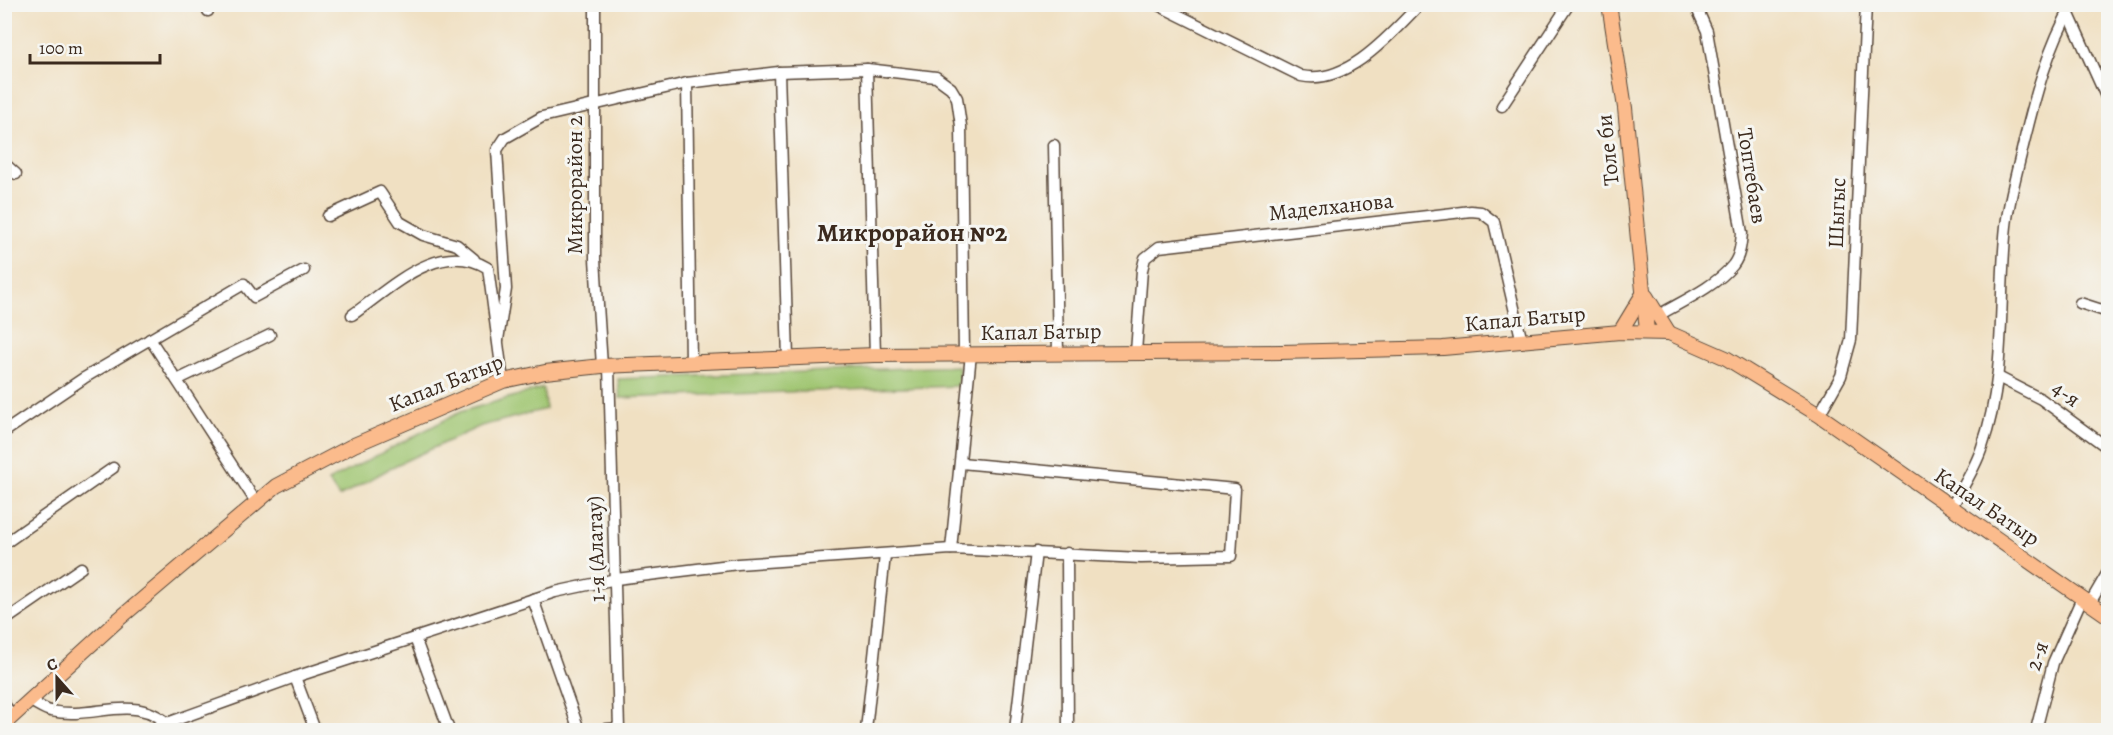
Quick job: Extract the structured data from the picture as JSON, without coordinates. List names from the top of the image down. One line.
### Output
{"streets":{"main road":["Толе би","Капал Батыр"],"street":["Топтебаев","Микрорайон 2","Маделханова","Шыгыс","4-я","1-я (Алатау)","2-я"]},"crossings":[["Толе би","Капал Батыр"],["Микрорайон 2","Капал Батыр"],["Микрорайон 2","1-я (Алатау)"],["Маделханова","Капал Батыр"],["Шыгыс","Капал Батыр"],["Капал Батыр","1-я (Алатау)"],["Капал Батыр","2-я"]],"districts":["Микрорайон №2"],"scale_bar":"100 m","north":"top"}
